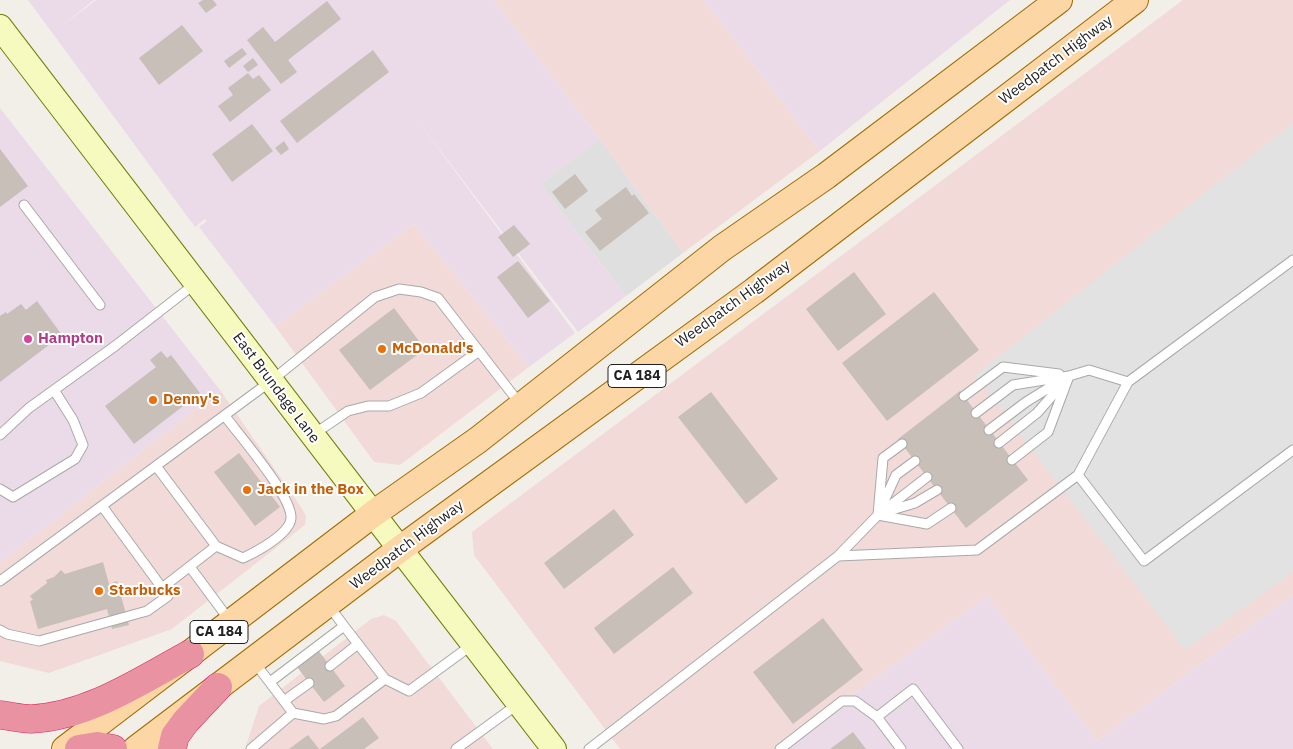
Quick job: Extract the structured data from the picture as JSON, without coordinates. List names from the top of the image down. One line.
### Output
{"streets":{"main road":["Weedpatch Highway","CA 184","East Brundage Lane"]},"crossings":[["Weedpatch Highway","East Brundage Lane"],["CA 184","East Brundage Lane"]],"places":["Hampton","McDonald's","Denny's","Jack in the Box","Starbucks"]}
